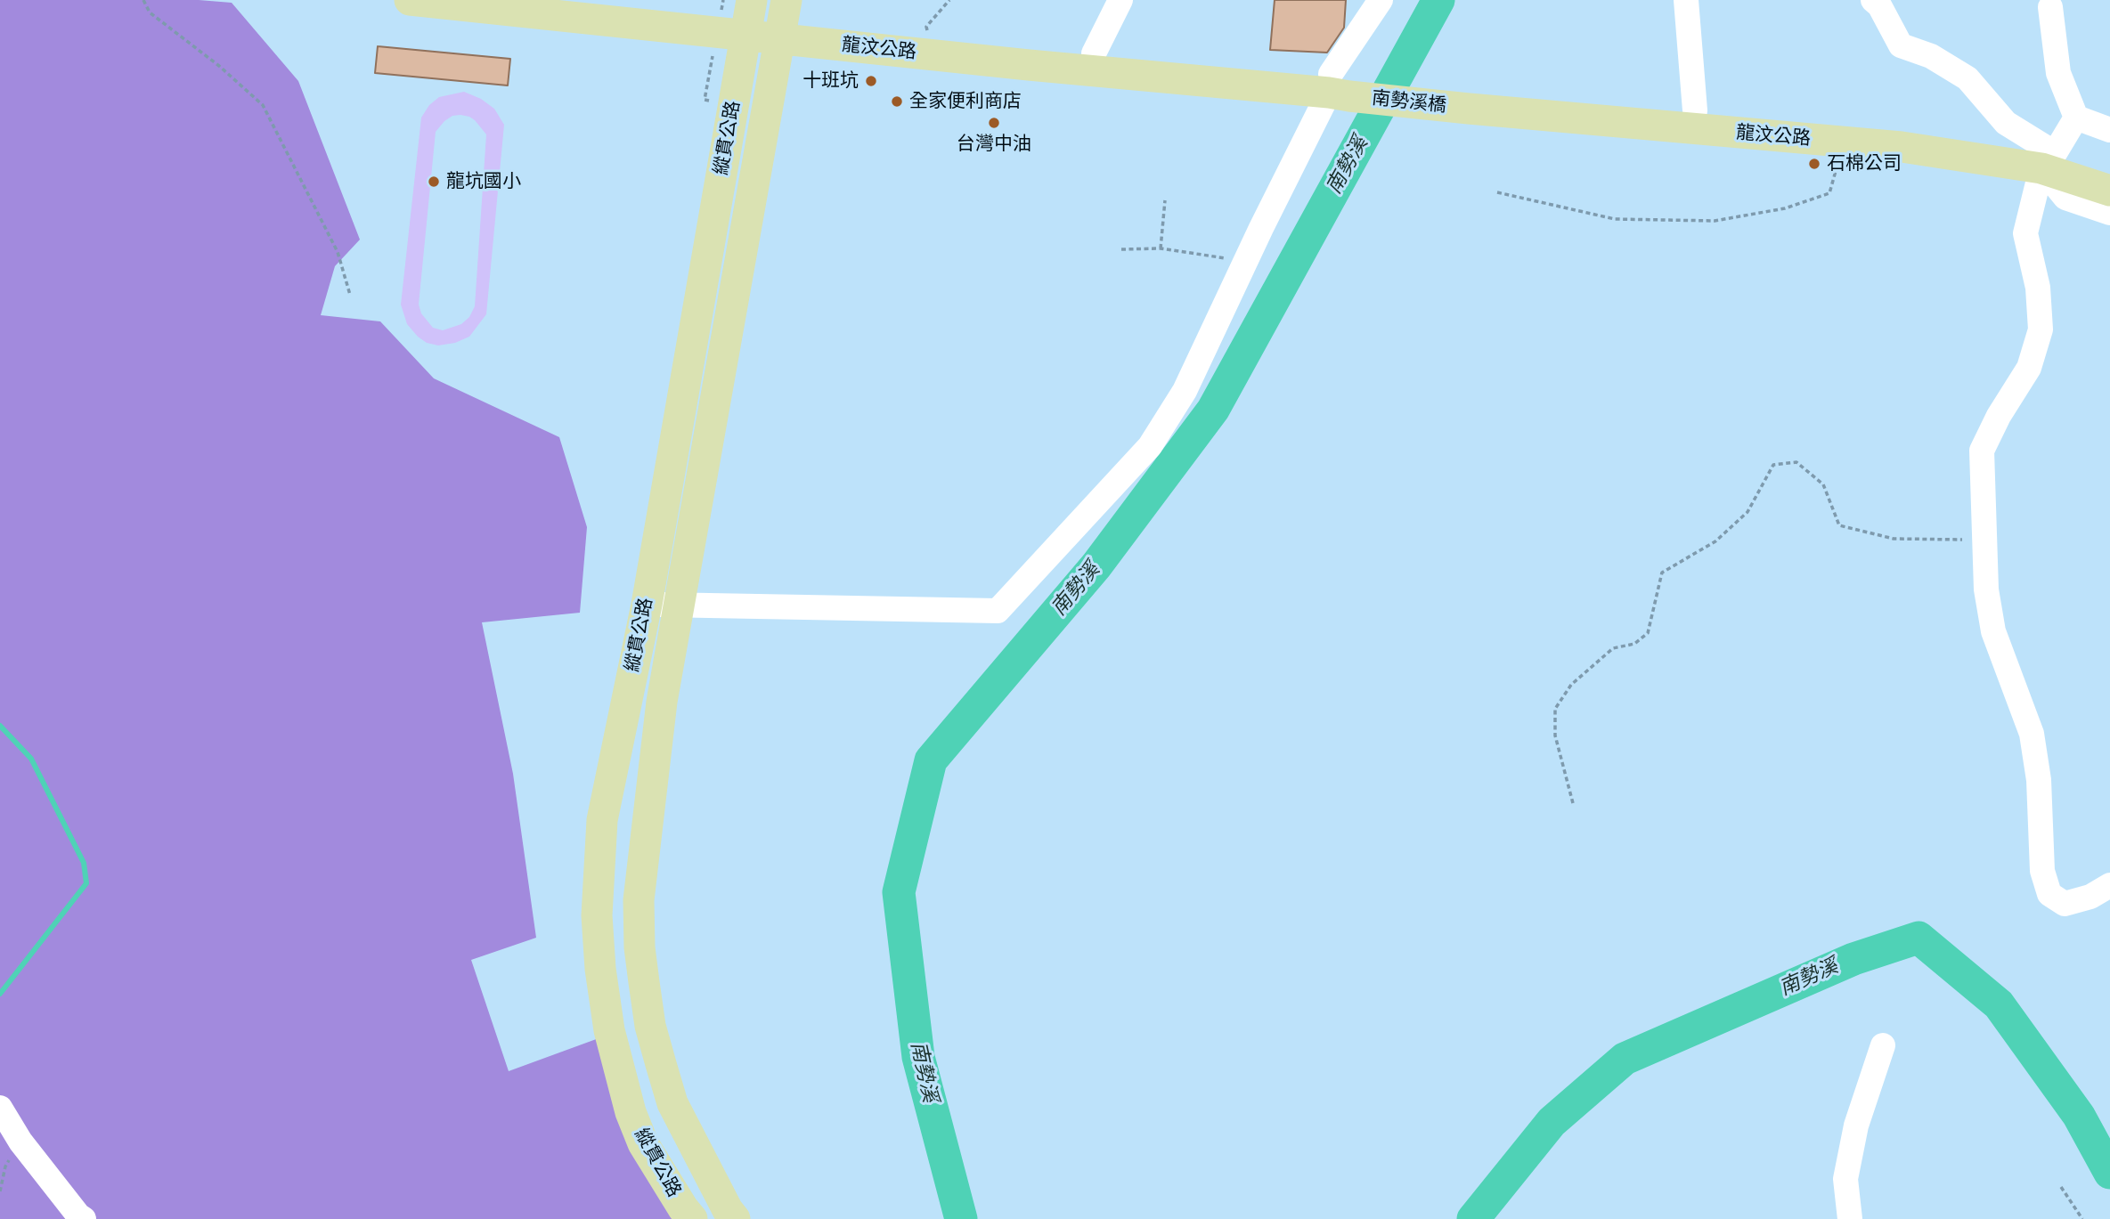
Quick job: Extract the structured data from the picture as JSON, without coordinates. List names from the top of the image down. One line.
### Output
{"streets":{"main road":["龍汶公路","南勢溪橋","縱貫公路"]},"crossings":[["龍汶公路","南勢溪橋"],["龍汶公路","縱貫公路"]],"water":["南勢溪"],"places":["十班坑","全家便利商店","台灣中油","石棉公司","龍坑國小"]}
